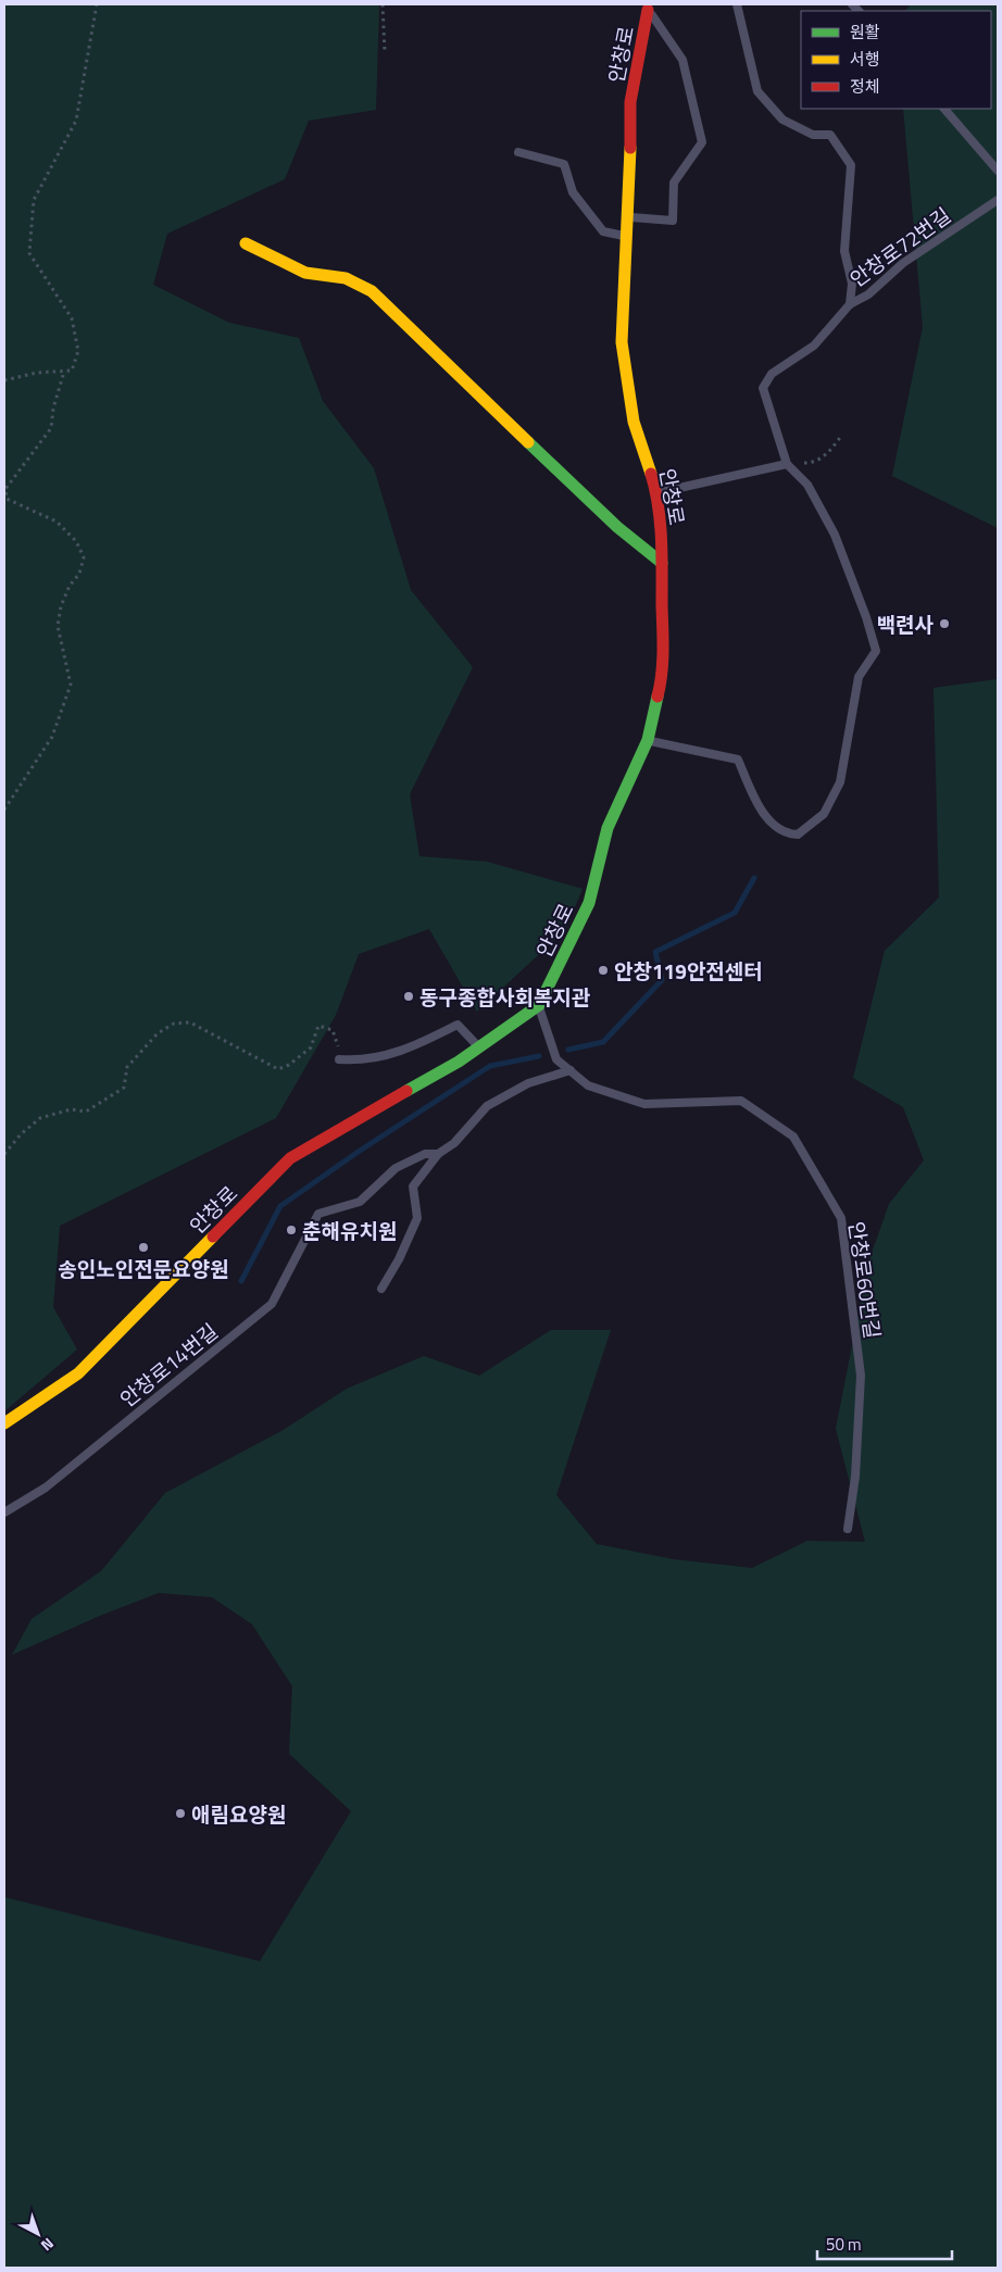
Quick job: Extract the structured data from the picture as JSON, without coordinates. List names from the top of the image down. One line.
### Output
{"streets":{"street":["안창로"],"lane":["안창로72번길","안창로60번길","안창로14번길"]},"crossings":[["안창로","안창로72번길"],["안창로","안창로60번길"]],"places":["백련사","안창119안전센터","동구종합사회복지관","춘해유치원","송인노인전문요양원","애림요양원"],"legend":["원활","서행","정체"],"scale_bar":"50 m","north":"bottom right"}
